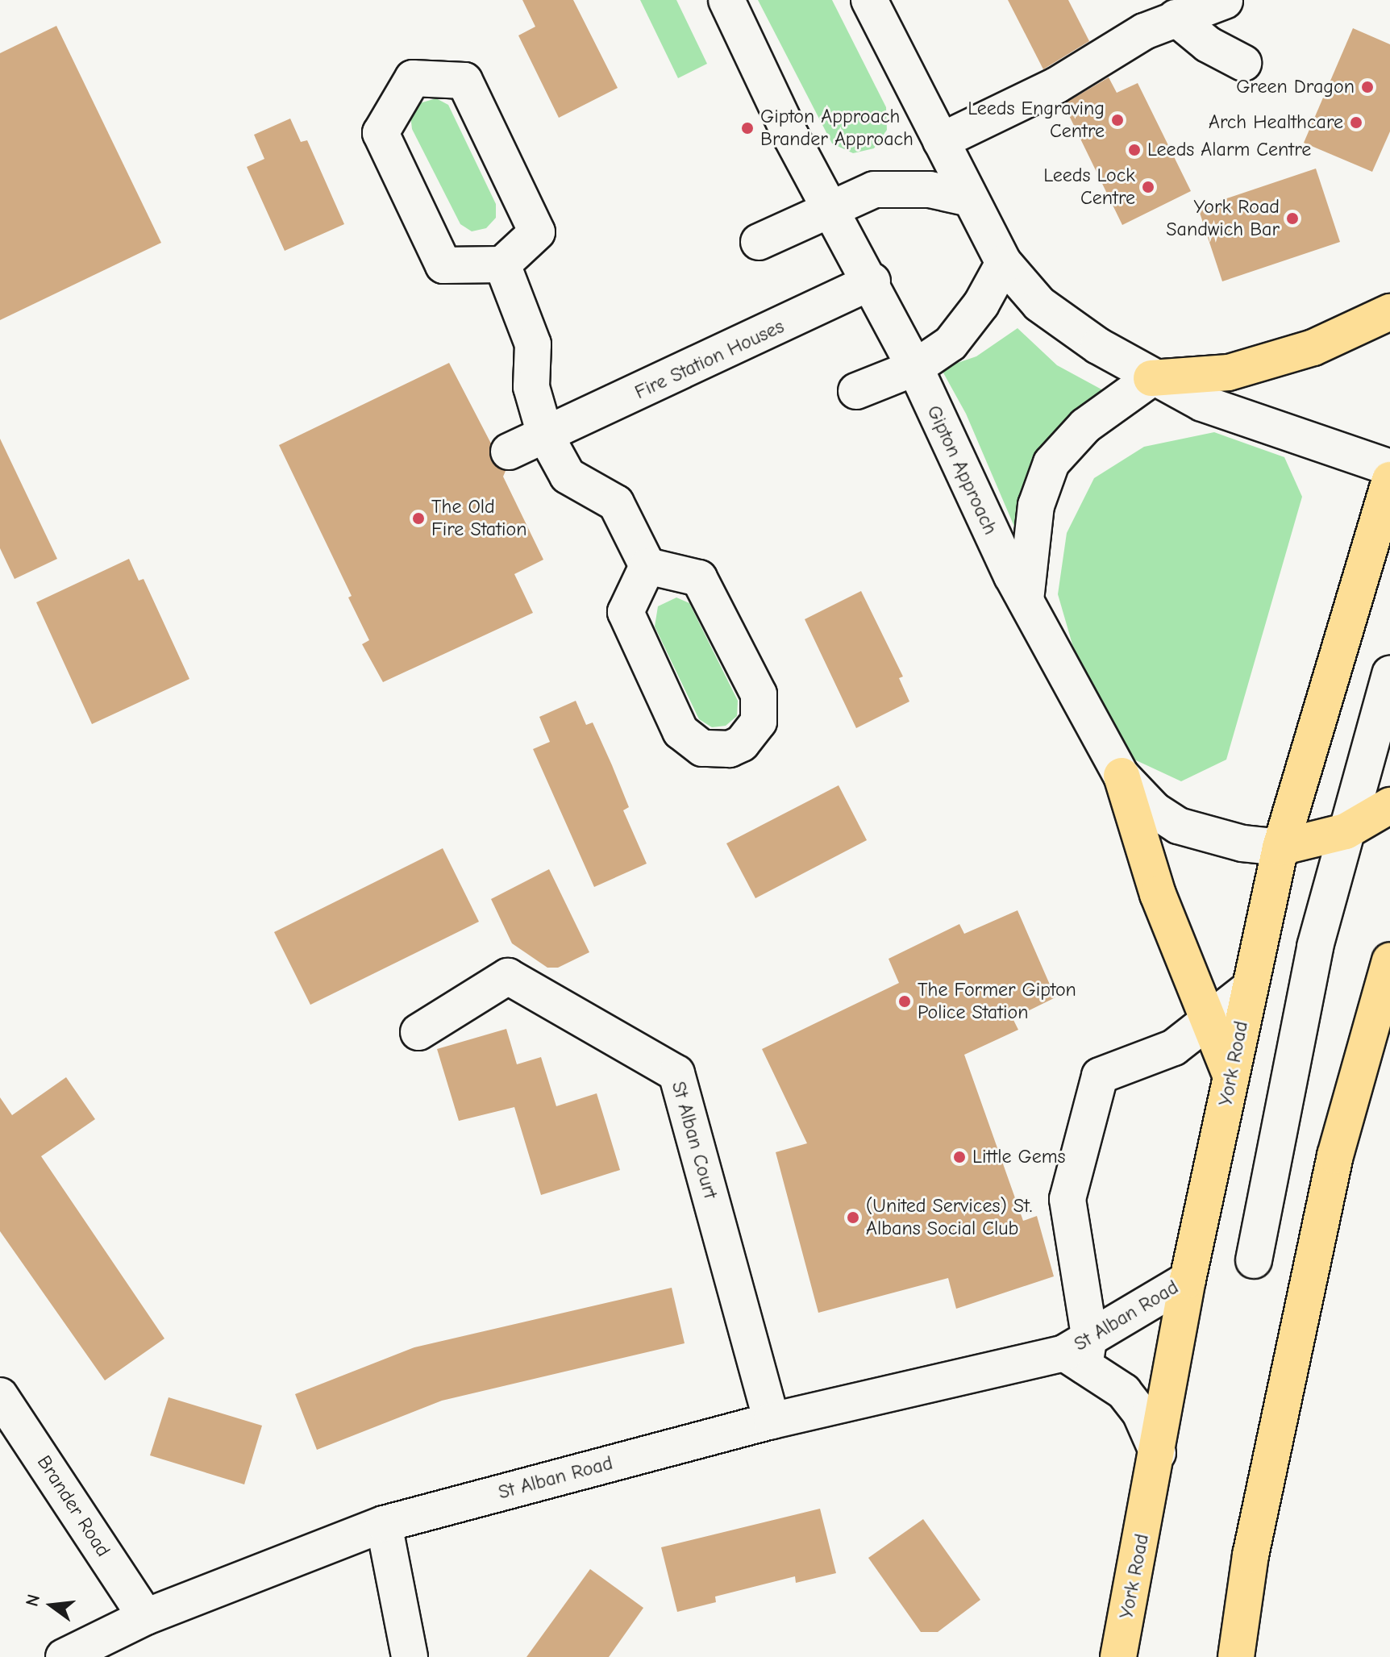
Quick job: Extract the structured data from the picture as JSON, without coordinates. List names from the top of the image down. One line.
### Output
{"streets":{"highway":["York Road"],"street":["Fire Station Houses","Gipton Approach","St Alban Court","St Alban Road","Brander Road"]},"crossings":[["Fire Station Houses","Gipton Approach"],["Gipton Approach","York Road"],["York Road","St Alban Road"],["St Alban Court","St Alban Road"],["St Alban Road","Brander Road"]],"places":["Green Dragon","Leeds Engraving Centre","Arch Healthcare","Gipton Approach Brander Approach","Leeds Alarm Centre","Leeds Lock Centre","York Road Sandwich Bar","The Old Fire Station","The Former Gipton Police Station","Little Gems","(United Services) St. Albans Social Club"],"north":"left"}
